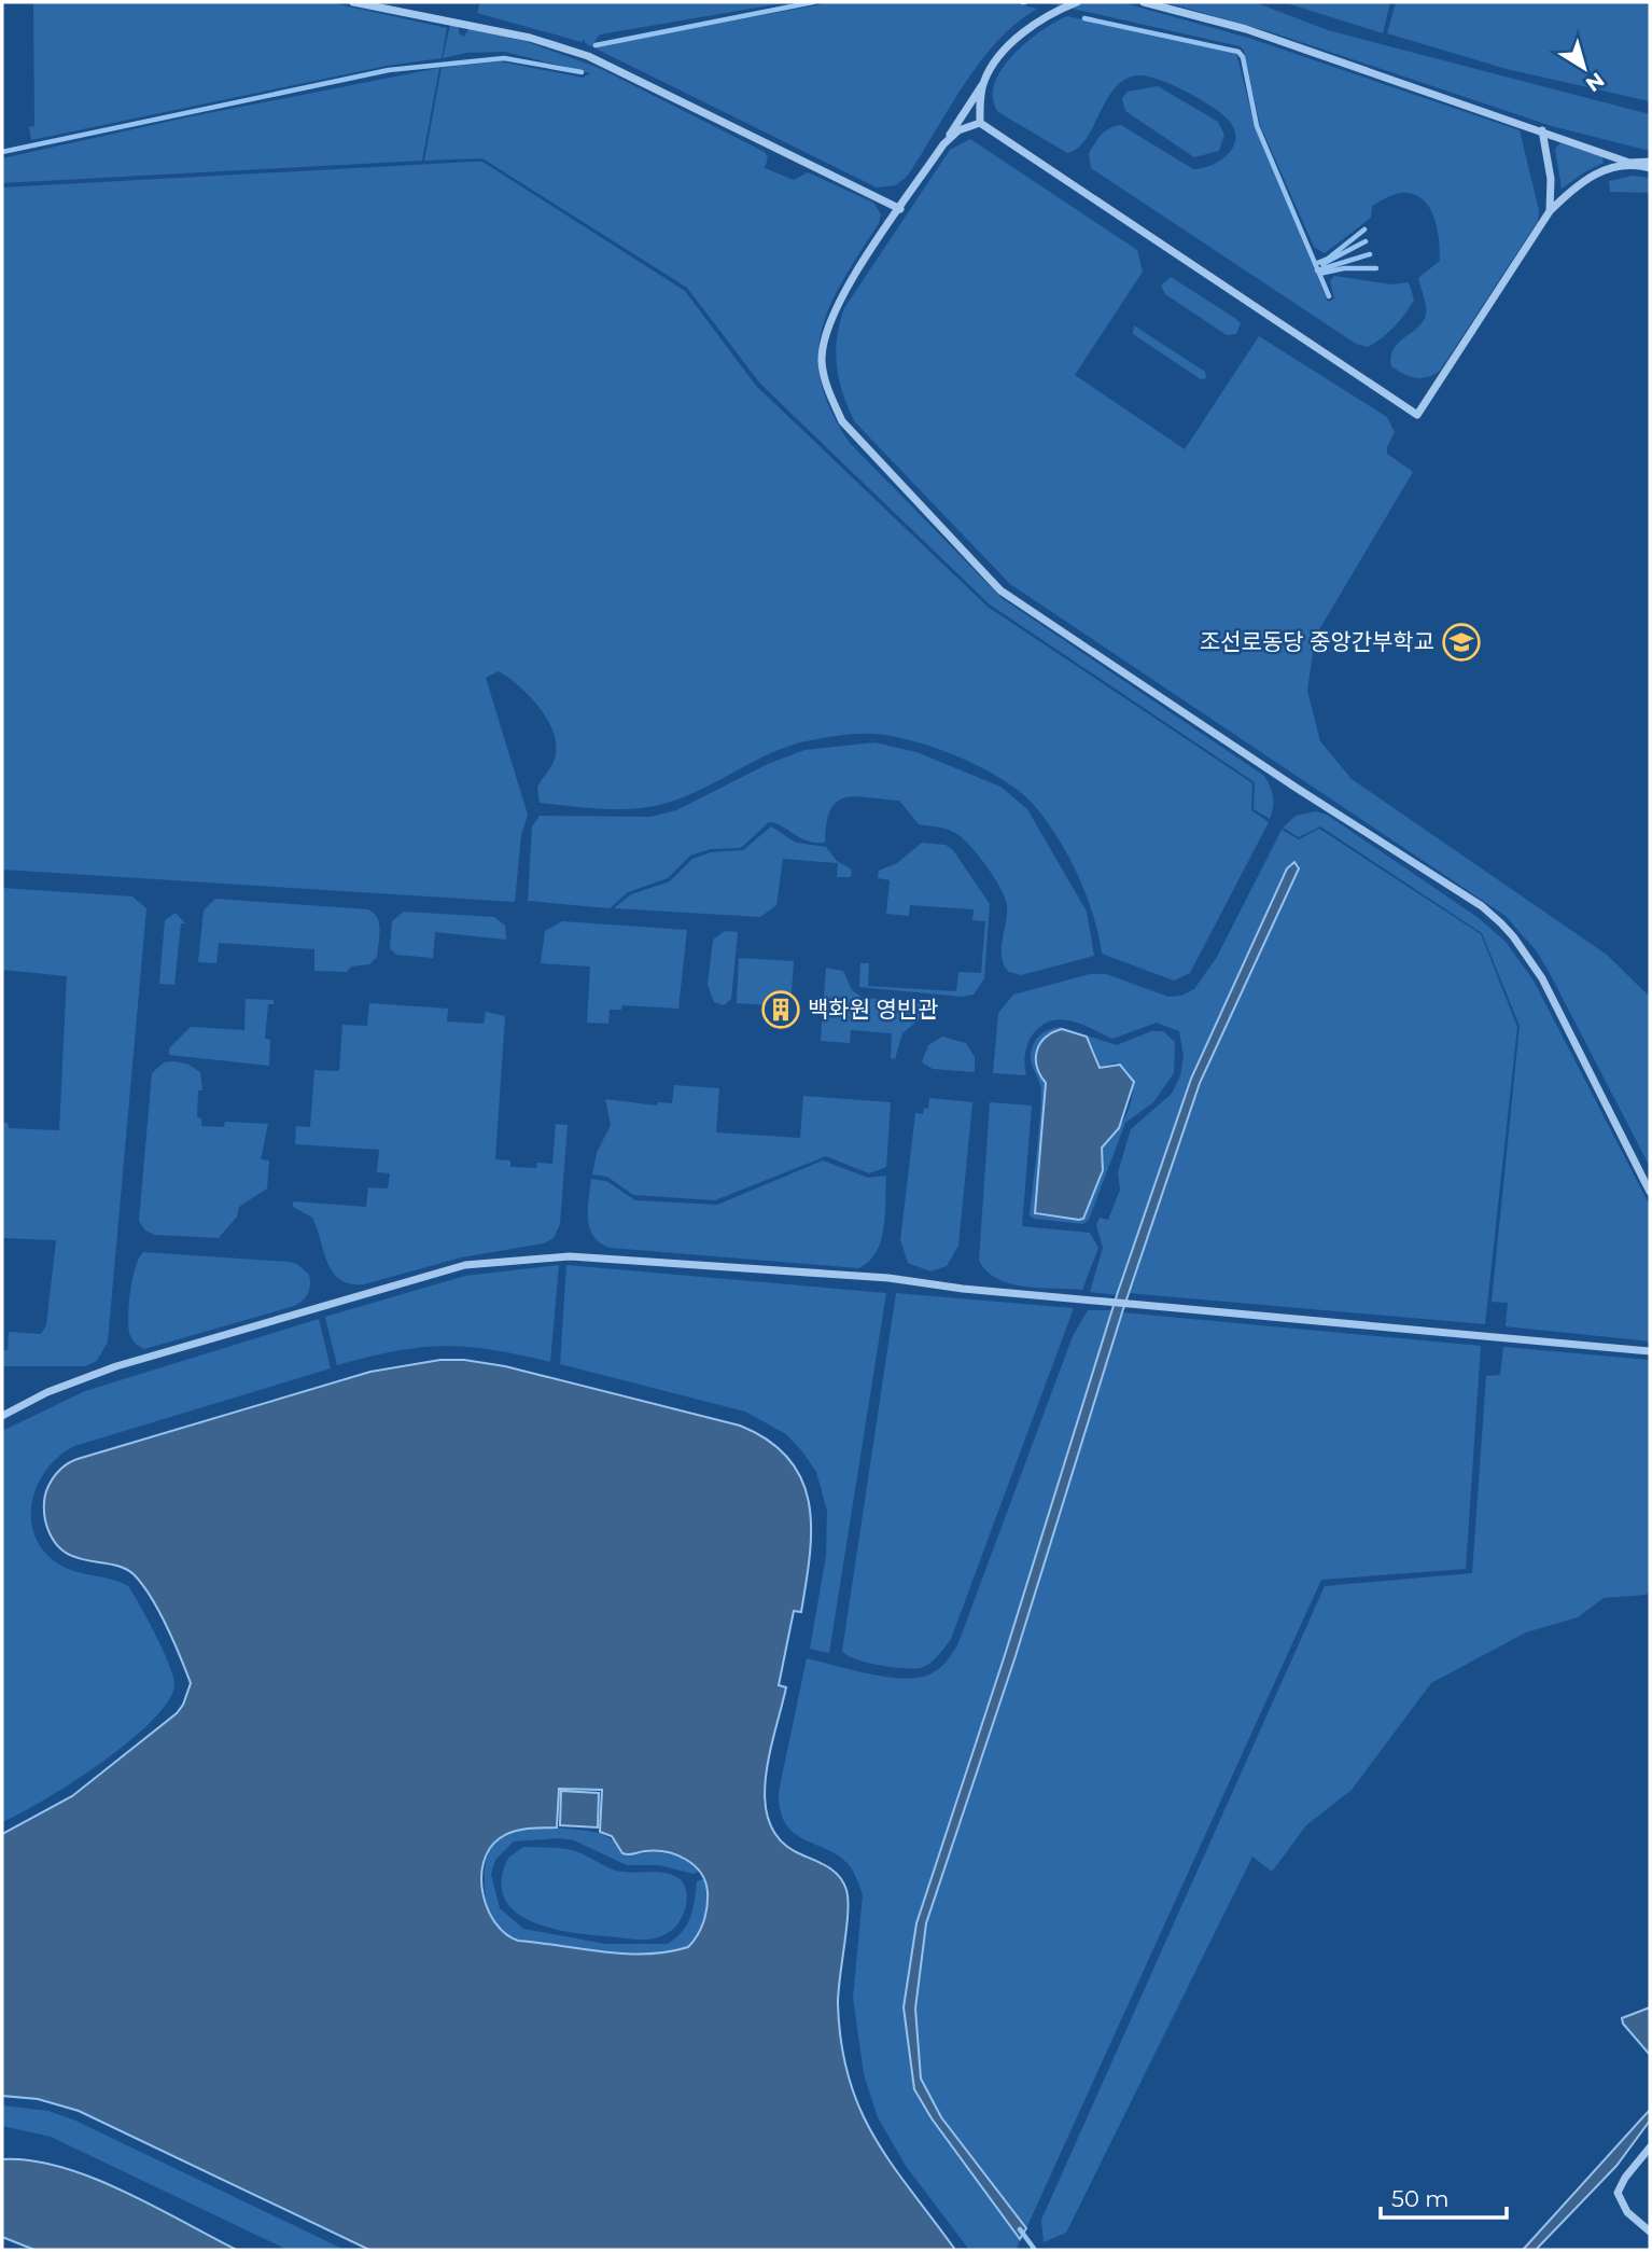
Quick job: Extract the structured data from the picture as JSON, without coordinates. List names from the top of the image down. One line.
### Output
{"places":{"school or university":["조선로동당 중앙간부학교"],"building":["백화원 영빈관"]},"scale_bar":"50 m","north":"bottom right"}
